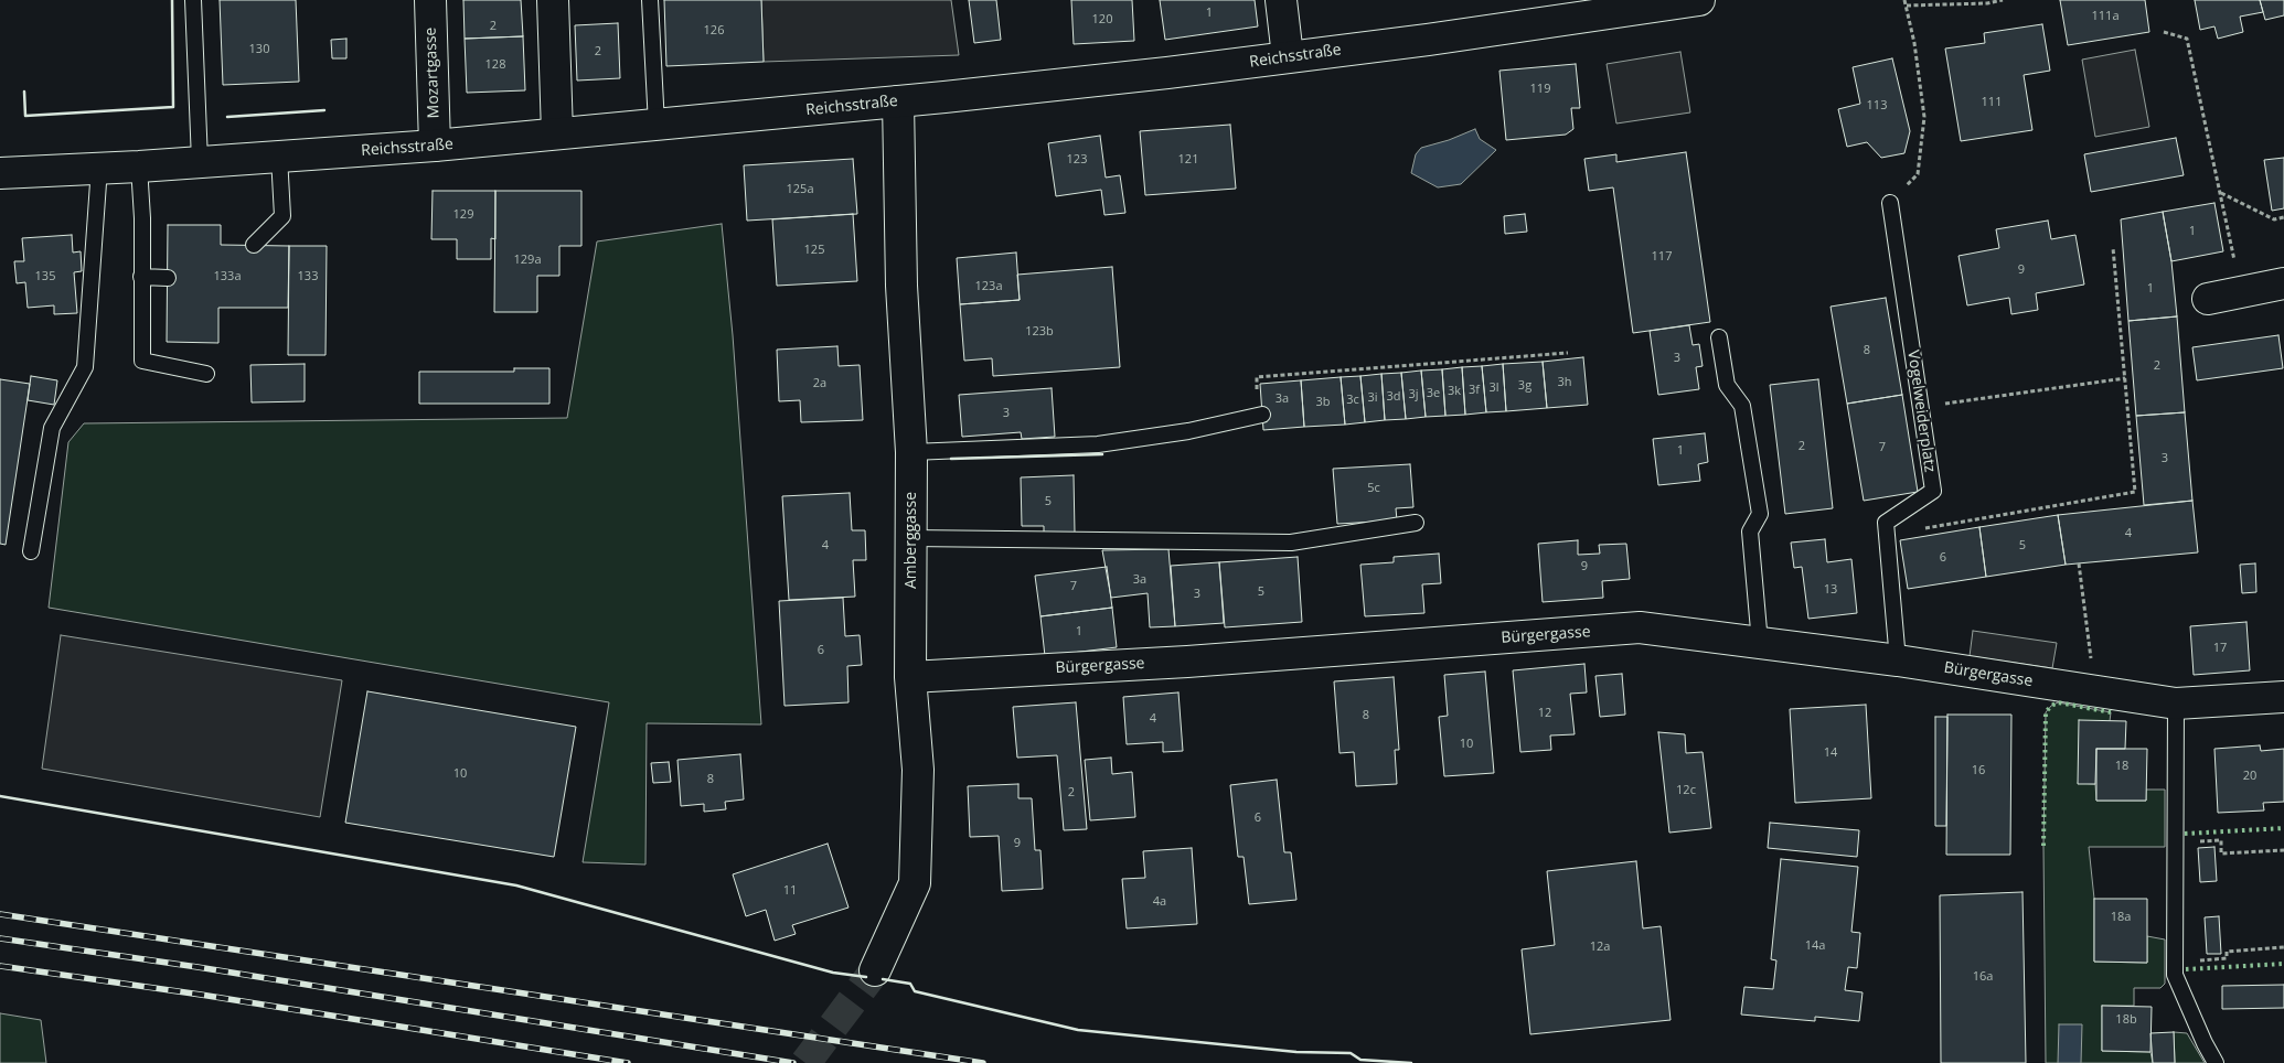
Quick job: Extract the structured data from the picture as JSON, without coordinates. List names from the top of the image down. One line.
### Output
{"streets":{"street":["Reichsstraße","Mozartgasse","Amberggasse","Bürgergasse"],"lane":["Vogelweiderplatz"]},"crossings":[["Reichsstraße","Mozartgasse"],["Reichsstraße","Amberggasse"],["Amberggasse","Bürgergasse"]],"house_numbers":["1","111a","120","2","126","130","2","128","119","111","113","123","121","125a","129","1","125","117","129a","9","135","133a","133","123a","1","123b","8","3","2","3h","2a","3g","3l","3f","3k","3e","3j","3d","3i","3a","3c","3b","3","2","7","1","3","5c","5","4","4","5","6","9","3a","7","13","5","3","1","17","6","12","8","4","10","14","18","16","10","20","8","12c","2","6","9","11","4a","18a","14a","12a","16a","18b"]}
